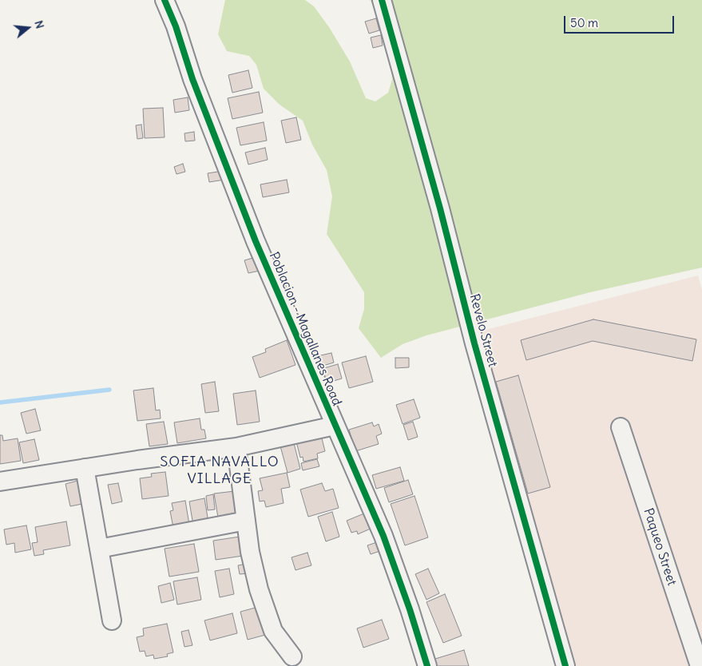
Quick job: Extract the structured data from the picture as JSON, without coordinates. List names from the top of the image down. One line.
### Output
{"streets":{"street":["Poblacion - Magallanes Road","Revelo Street","Paqueo Street"]},"districts":["SOFIA NAVALLO VILLAGE"],"scale_bar":"50 m","north":"right"}
